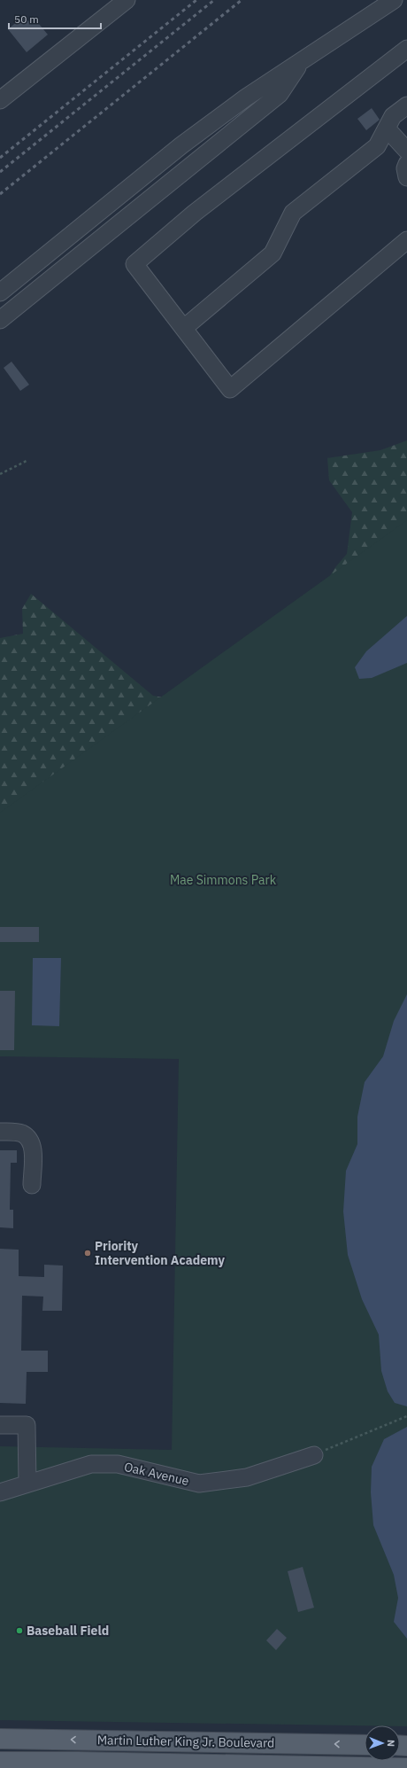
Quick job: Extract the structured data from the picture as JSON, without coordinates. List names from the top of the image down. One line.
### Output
{"streets":{"main road":["Martin Luther King Jr. Boulevard"],"street":["Oak Avenue"]},"parks":["Mae Simmons Park"],"places":["Priority Intervention Academy","Baseball Field"],"scale_bar":"50 m","north":"right"}
